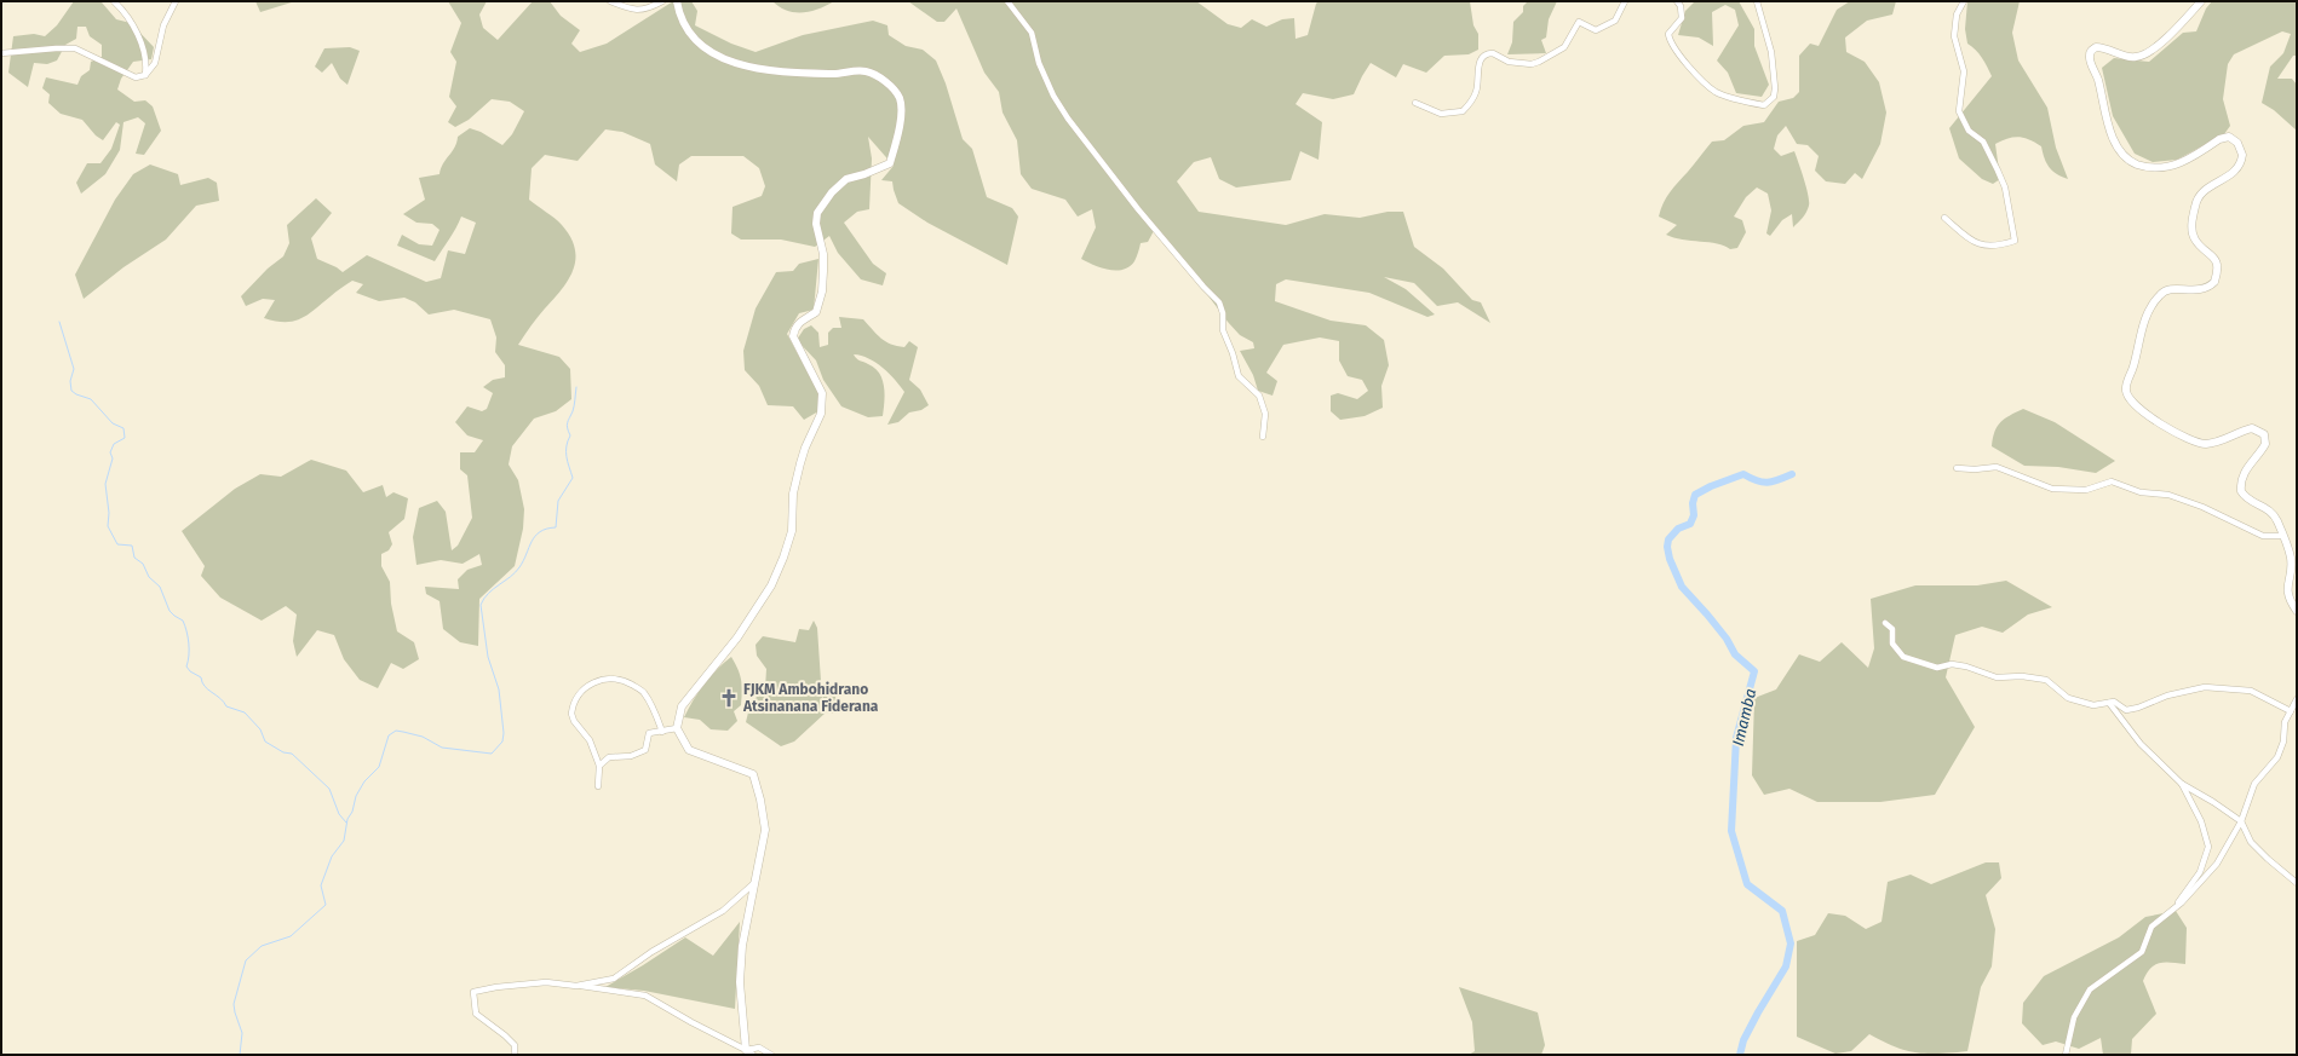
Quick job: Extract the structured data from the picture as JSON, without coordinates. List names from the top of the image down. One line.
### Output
{"water":["Imamba"],"places":{"church":["FJKM Ambohidrano Atsinanana Fiderana"]}}
